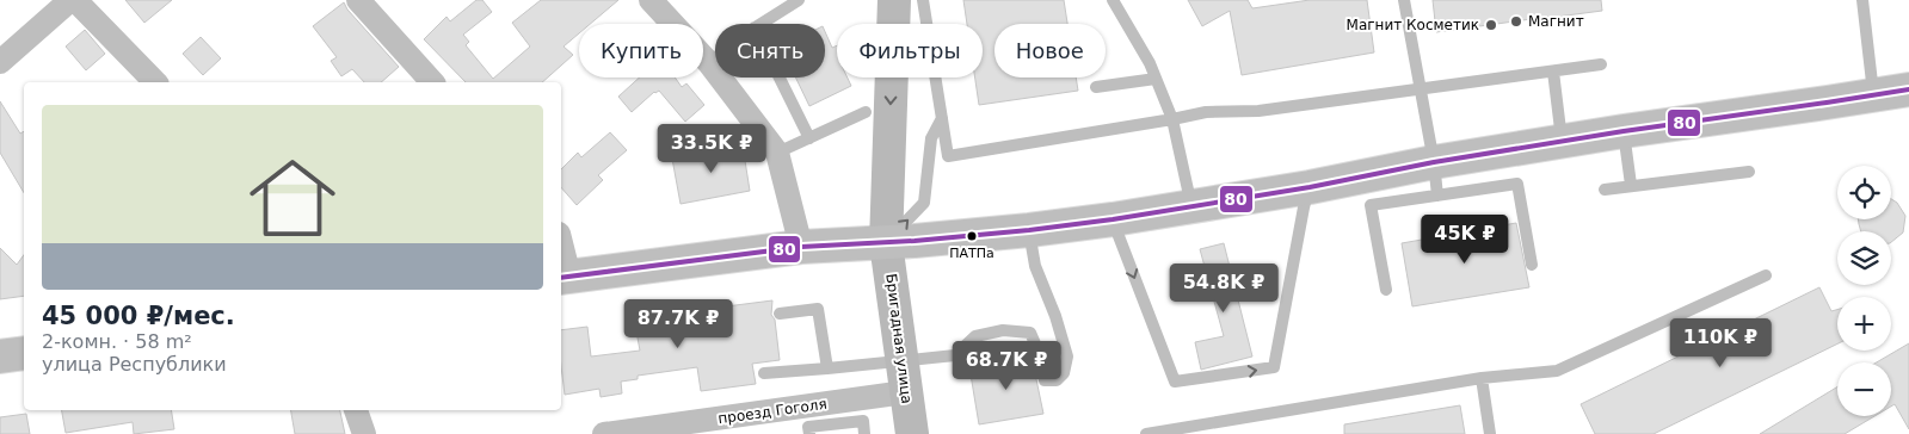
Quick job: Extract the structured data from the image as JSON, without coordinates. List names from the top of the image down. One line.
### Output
{"streets":{"main road":["Бригадная улица"],"street":["проезд Гоголя"]},"crossings":[["Бригадная улица","проезд Гоголя"]],"one_way":["Бригадная улица"],"places":["Магнит","Магнит Косметик","ПАТПа"],"lines":["transit line 80"],"page":{"chip":["Купить","Снять","Фильтры","Новое"],"list":[{"name":"45 000 ₽/мес.","note":"2-комн. · 58 m² · улица Республики"}],"price":["33.5K ₽","45K ₽","54.8K ₽","87.7K ₽","110K ₽","68.7K ₽"],"map_buttons":["+","−"]}}
